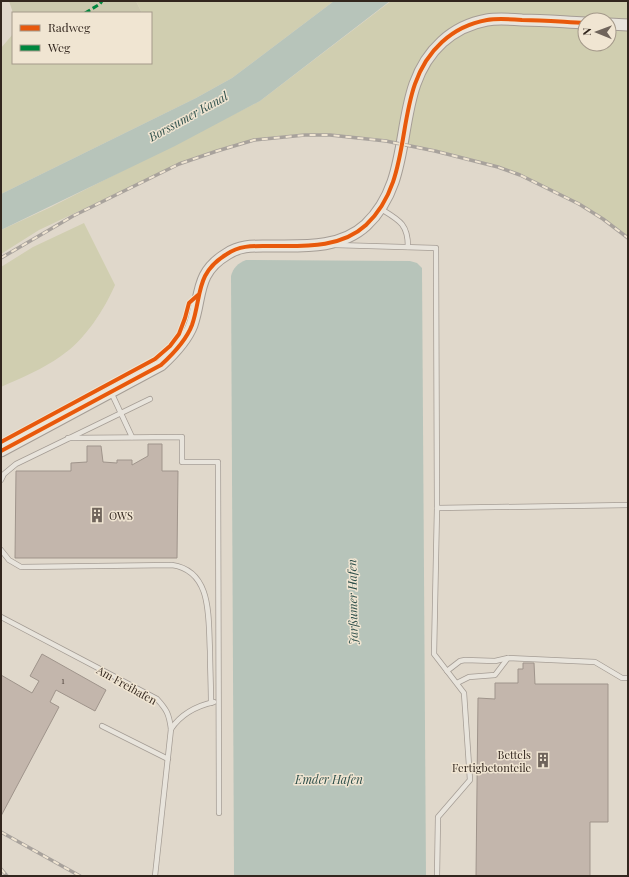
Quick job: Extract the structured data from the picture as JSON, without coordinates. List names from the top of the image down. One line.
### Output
{"streets":{"lane":["Am Freihafen"]},"water":["Borssumer Kanal","Jarßumer Hafen","Emder Hafen"],"places":{"building":["OWS","Bettels Fertigbetonteile"]},"house_numbers":["1"],"legend":["Radweg","Weg"],"north":"left"}
